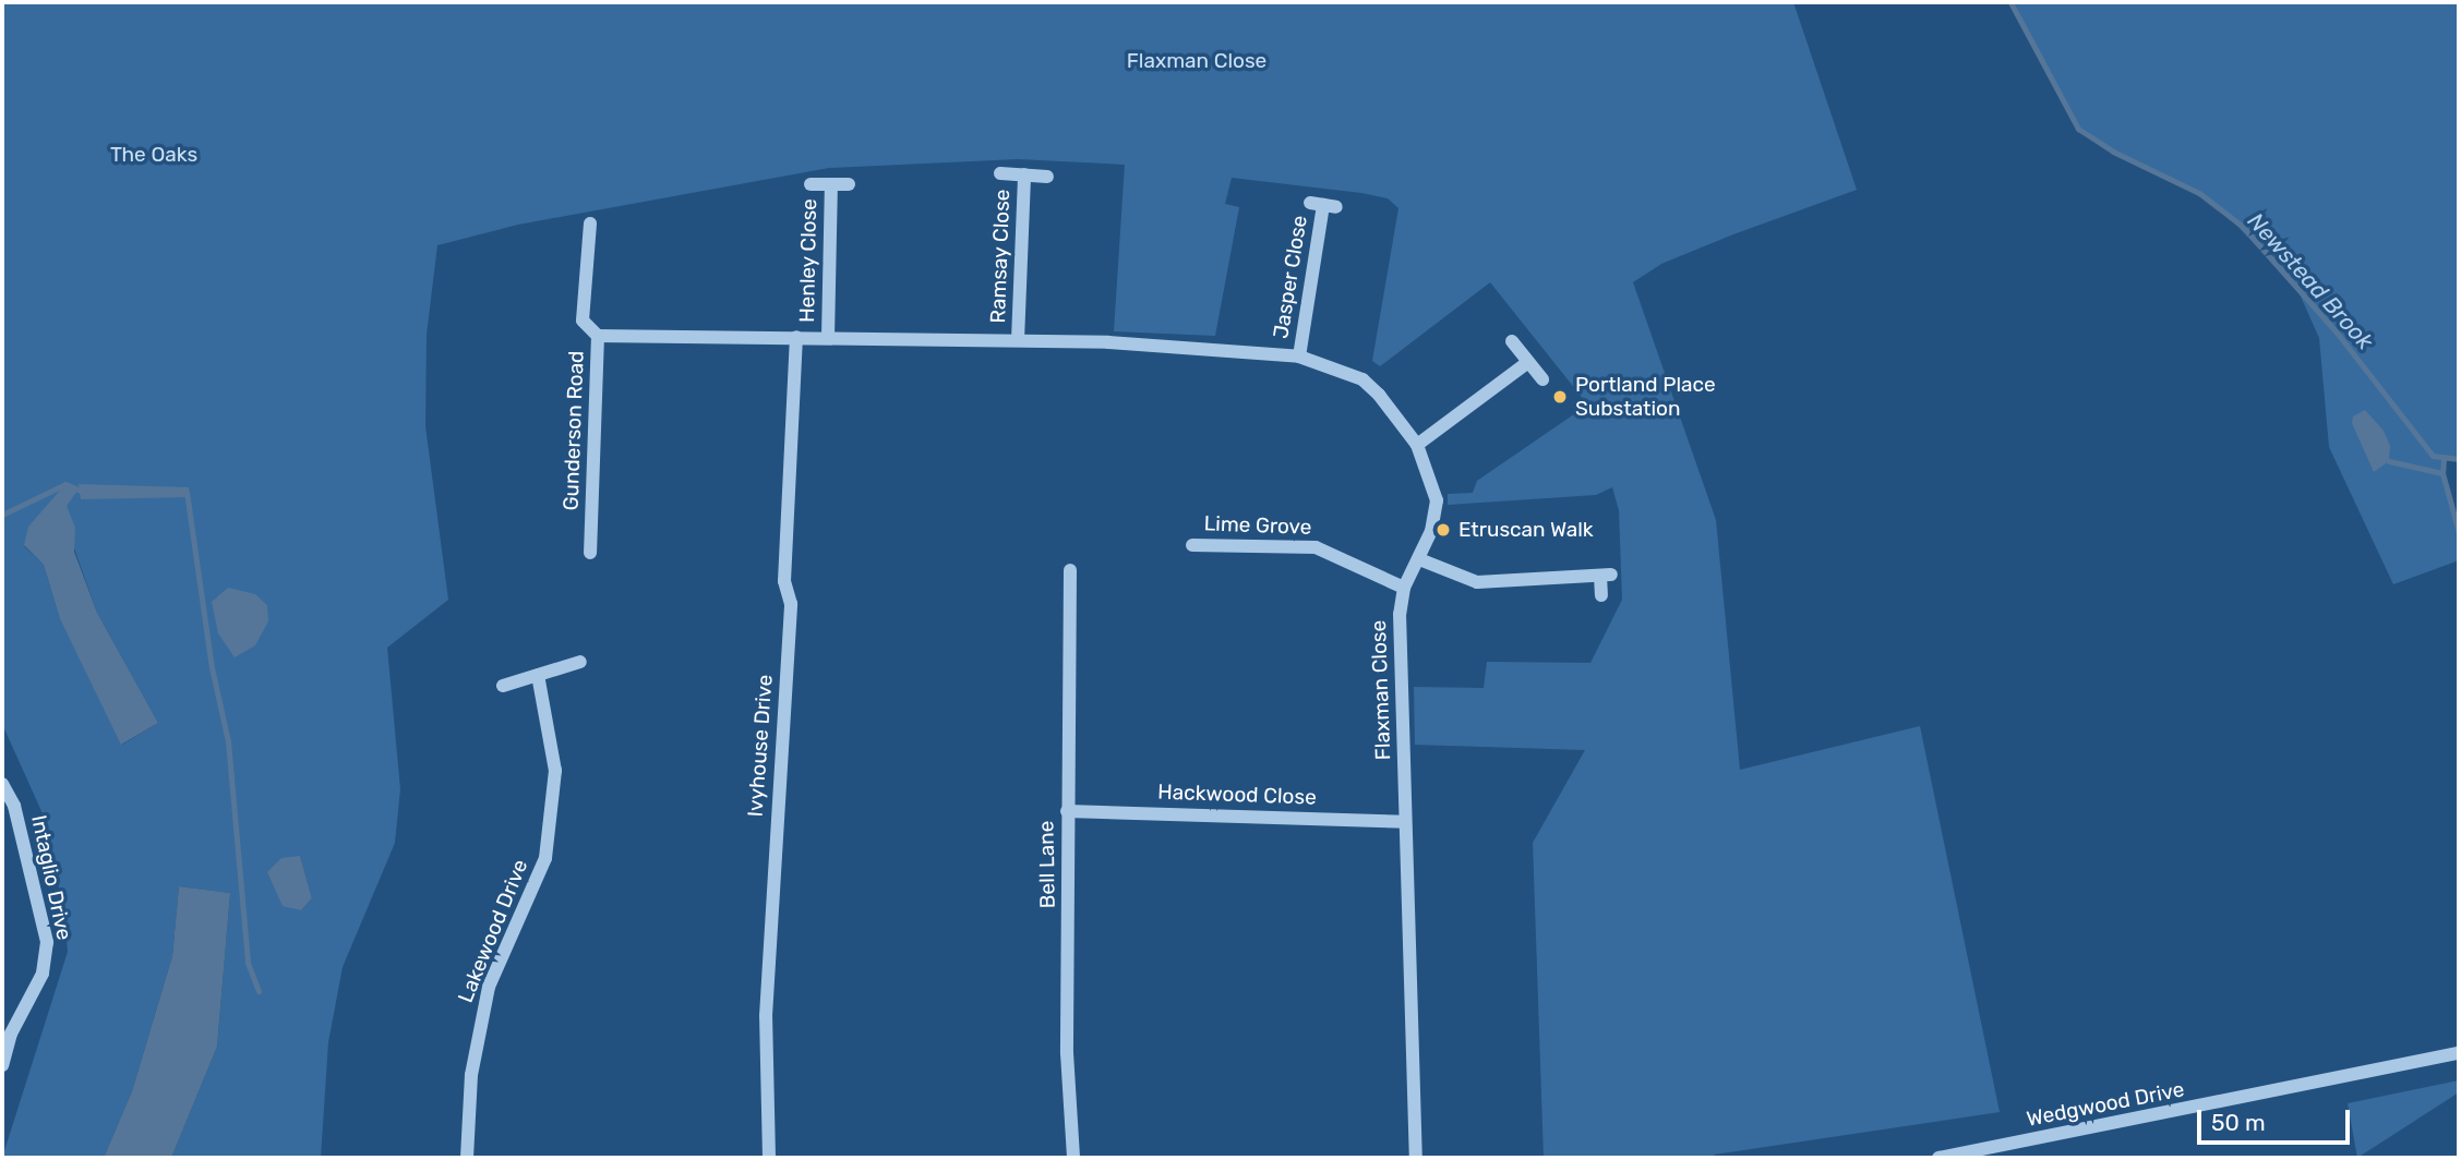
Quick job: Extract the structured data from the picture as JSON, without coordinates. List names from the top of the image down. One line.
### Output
{"streets":{"street":["Ramsay Close","Henley Close","Jasper Close","Gunderson Road","Lime Grove","Flaxman Close","Ivyhouse Drive","Hackwood Close","Bell Lane","Intaglio Drive","Lakewood Drive","Wedgwood Drive"]},"crossings":[["Ramsay Close","Flaxman Close"],["Henley Close","Flaxman Close"],["Jasper Close","Flaxman Close"],["Gunderson Road","Flaxman Close"],["Lime Grove","Flaxman Close"],["Flaxman Close","Ivyhouse Drive"],["Flaxman Close","Hackwood Close"],["Hackwood Close","Bell Lane"]],"water":["Newstead Brook"],"parks":["Flaxman Close","The Oaks"],"places":["Portland Place Substation","Etruscan Walk"],"scale_bar":"50 m"}
